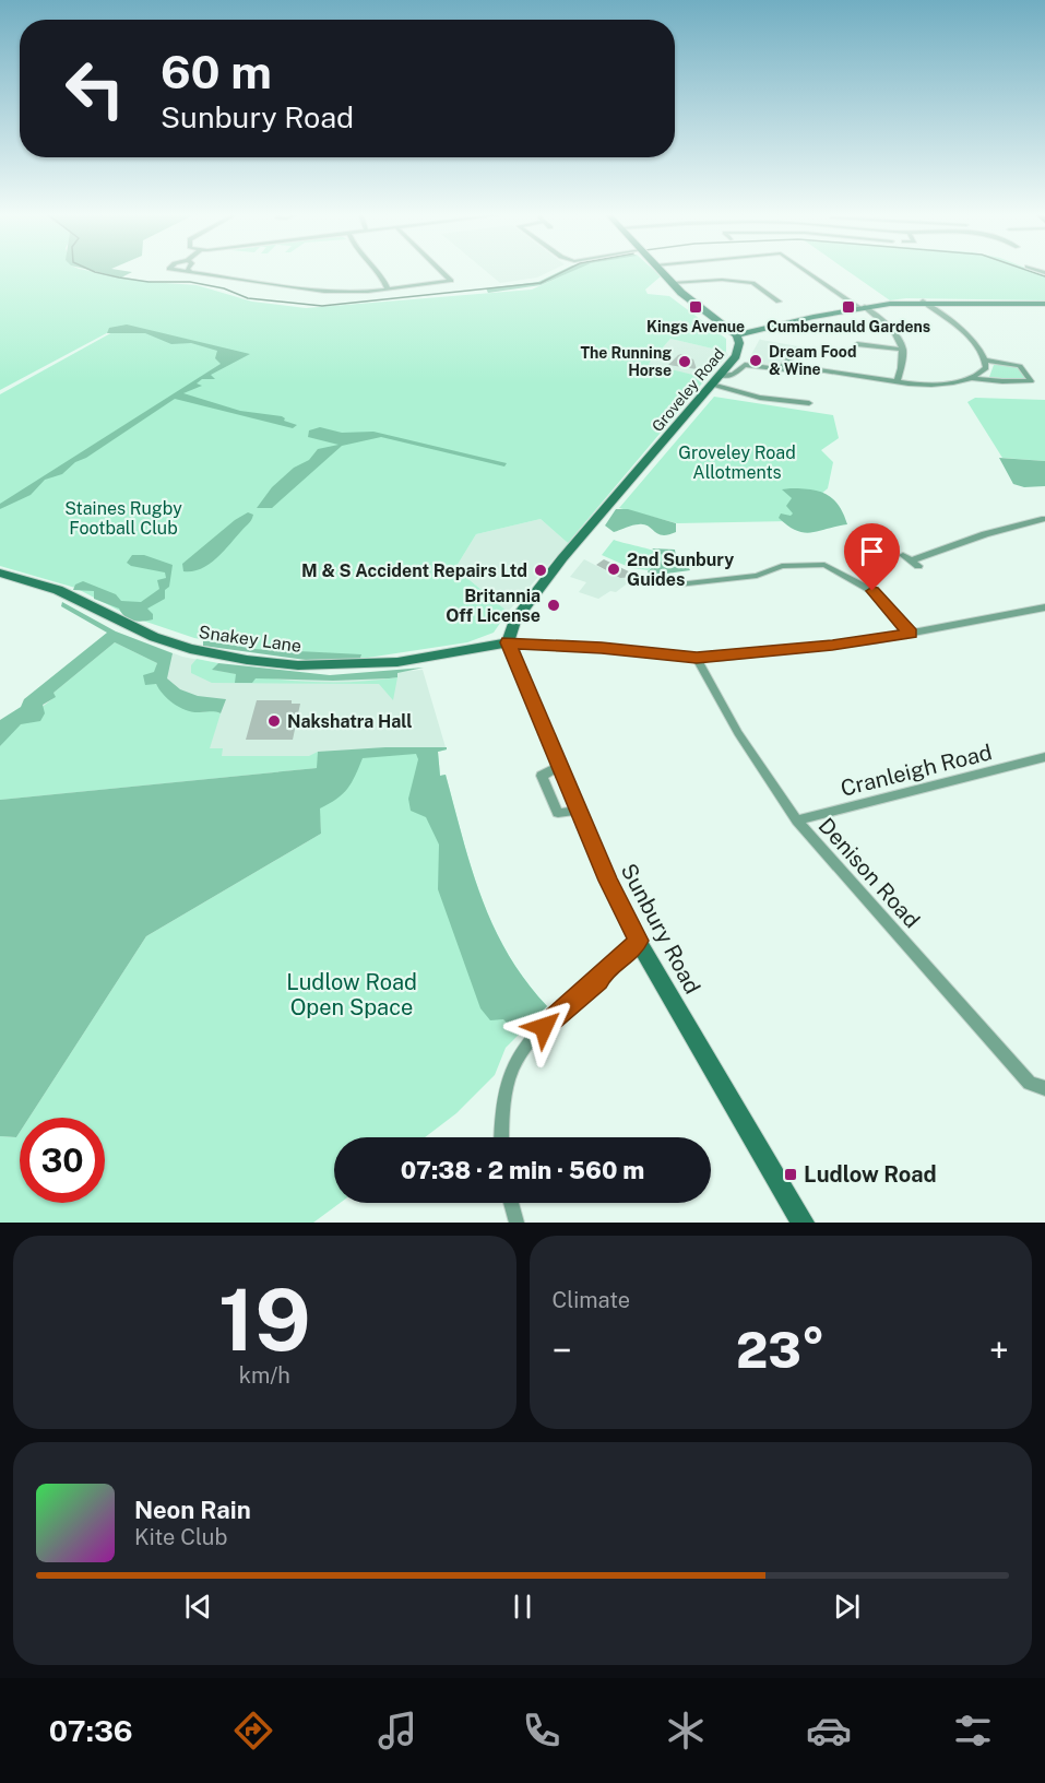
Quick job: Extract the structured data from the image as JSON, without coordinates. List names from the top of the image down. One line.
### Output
{"streets":{"street":["Groveley Road","Snakey Lane","Cranleigh Road","Denison Road","Sunbury Road"]},"crossings":[["Groveley Road","Snakey Lane"],["Groveley Road","Sunbury Road"],["Snakey Lane","Sunbury Road"],["Cranleigh Road","Denison Road"]],"parks":["Groveley Road Allotments","Staines Rugby Football Club","Ludlow Road Open Space"],"places":{"transit":["Kings Avenue","Cumbernauld Gardens","Ludlow Road"],"other":["Dream Food & Wine","The Running Horse","2nd Sunbury Guides","M & S Accident Repairs Ltd","Britannia Off License","Nakshatra Hall"]},"page":{"turn":["60 m","Sunbury Road"],"limit":"30","trip":"07:38 · 2 min · 560 m","tile":[["19","km/h"],"Climate"],"heat":["−","23°","+"],"song":["Neon Rain","Kite Club"],"tabs":"07:36"}}
